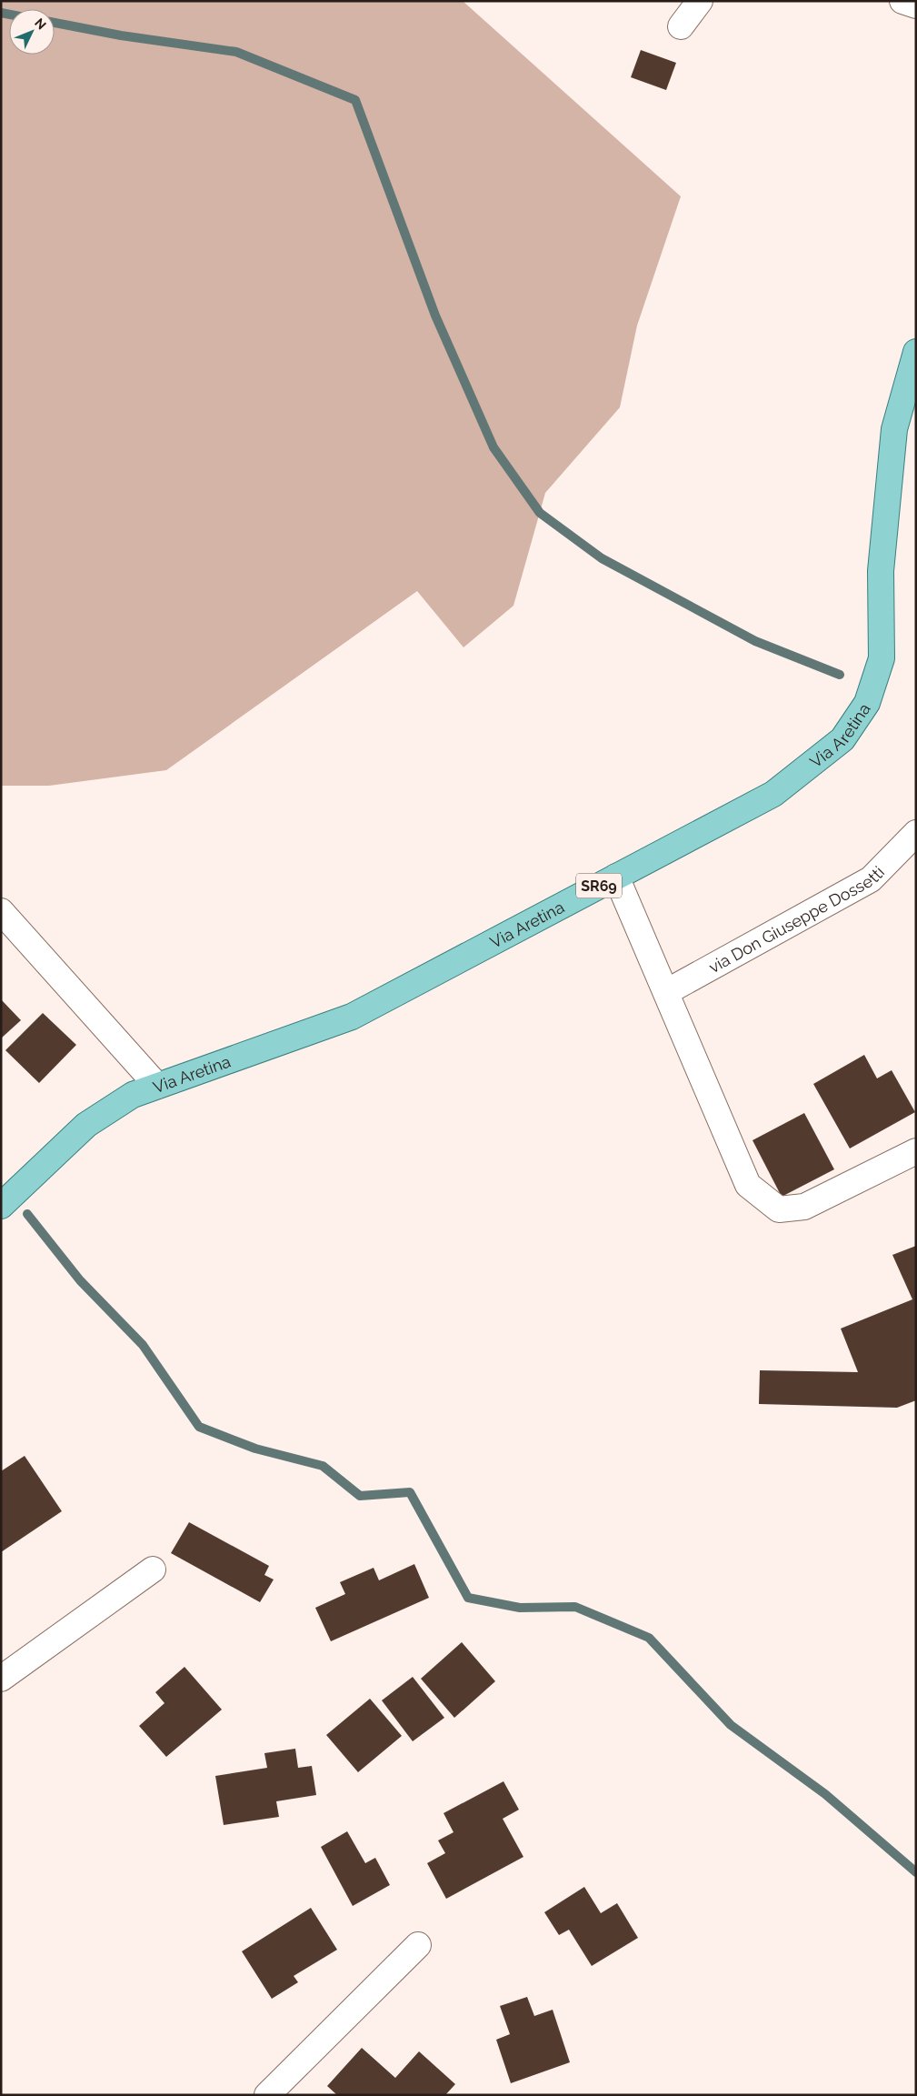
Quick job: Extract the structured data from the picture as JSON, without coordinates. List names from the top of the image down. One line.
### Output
{"streets":{"main road":["Via Aretina","SR69"],"street":["via Don Giuseppe Dossetti"]},"north":"top right"}
